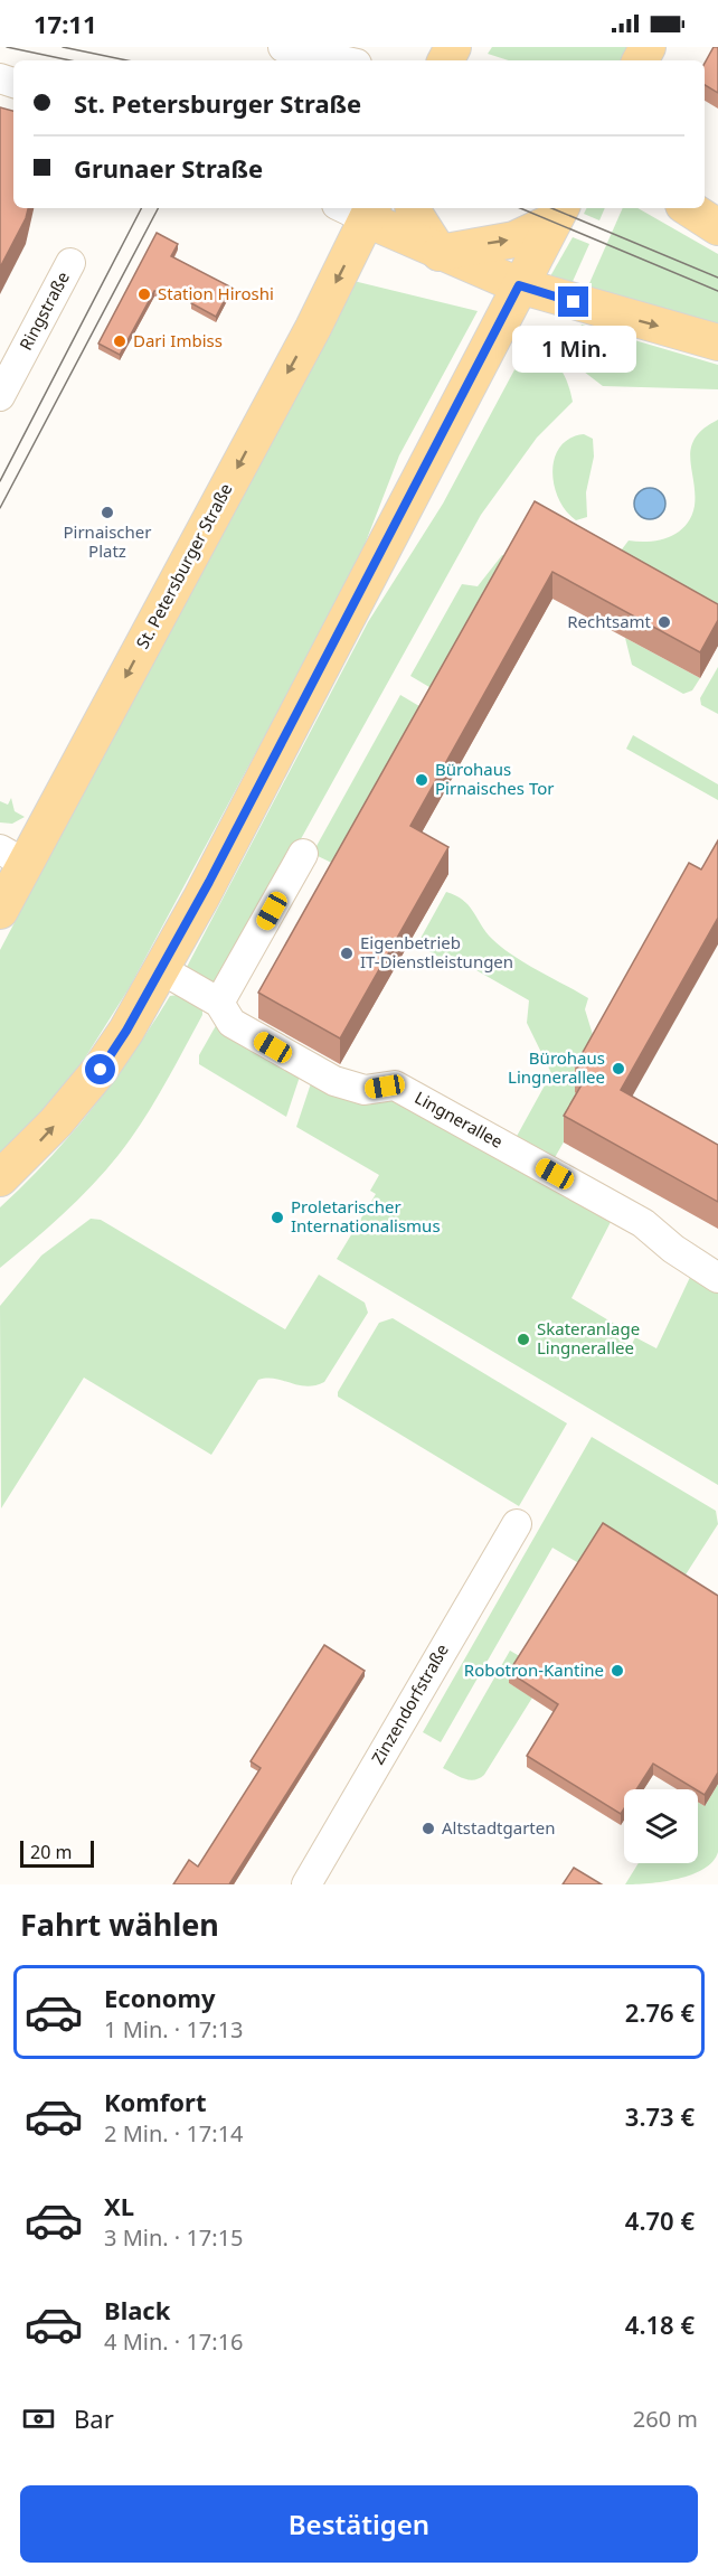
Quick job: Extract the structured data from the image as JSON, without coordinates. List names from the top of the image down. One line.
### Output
{"streets":{"main road":["St. Petersburger Straße"],"street":["Ringstraße","Lingnerallee","Zinzendorfstraße"]},"places":["Station Hiroshi","Dari Imbiss","Pirnaischer Platz","Rechtsamt","Bürohaus Pirnaisches Tor","Eigenbetrieb IT-Dienstleistungen","Bürohaus Lingnerallee","Proletarischer Internationalismus","Skateranlage Lingnerallee","Robotron-Kantine","Altstadtgarten"],"scale_bar":"20 m","page":{"status":"17:11","banner":["St. Petersburger Straße","Grunaer Straße"],"bubble":"1 Min.","scale":"20 m","heading":"Fahrt wählen","list":[{"name":"Economy","note":"1 Min. · 17:13","value":"2.76 €"},{"name":"Komfort","note":"2 Min. · 17:14","value":"3.73 €"},{"name":"XL","note":"3 Min. · 17:15","value":"4.70 €"},{"name":"Black","note":"4 Min. · 17:16","value":"4.18 €"}],"pay":["Bar","260 m"],"buttons":"Bestätigen"}}
